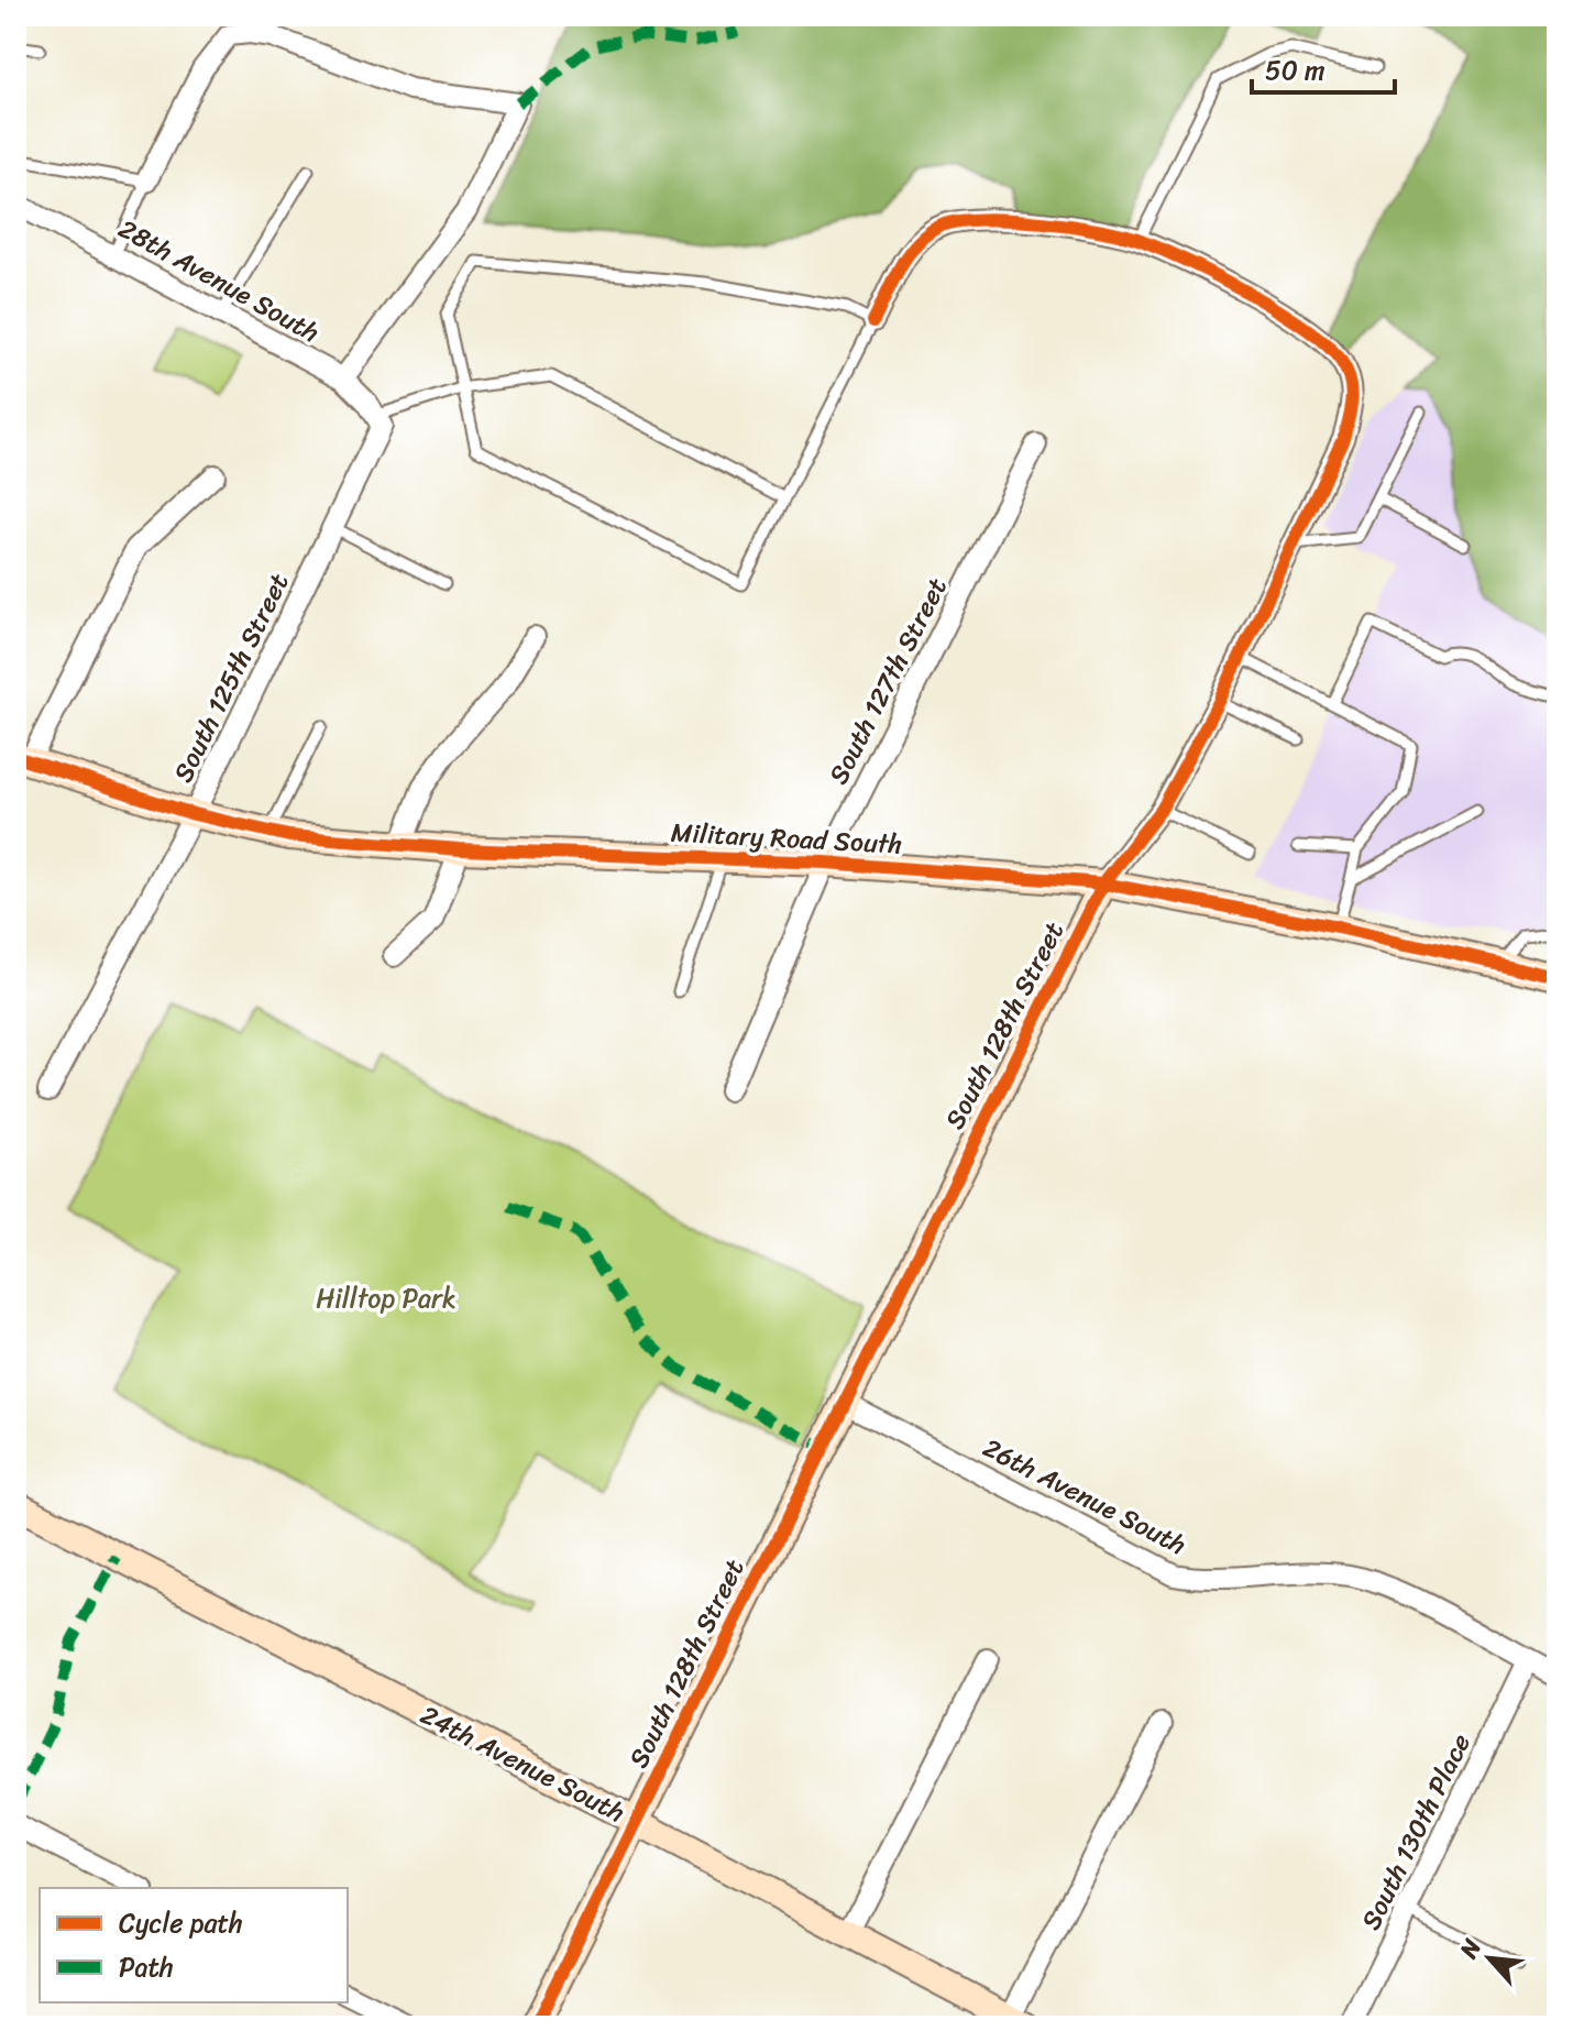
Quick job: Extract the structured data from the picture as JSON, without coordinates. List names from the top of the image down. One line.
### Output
{"streets":{"street":["28th Avenue South","South 125th Street","South 127th Street","Military Road South","South 128th Street","26th Avenue South","24th Avenue South","South 130th Place"]},"crossings":[["28th Avenue South","South 125th Street"],["South 125th Street","Military Road South"],["South 127th Street","Military Road South"],["Military Road South","South 128th Street"],["South 128th Street","26th Avenue South"],["South 128th Street","24th Avenue South"],["26th Avenue South","South 130th Place"]],"parks":["Hilltop Park"],"legend":["Cycle path","Path"],"scale_bar":"50 m","north":"top left"}
